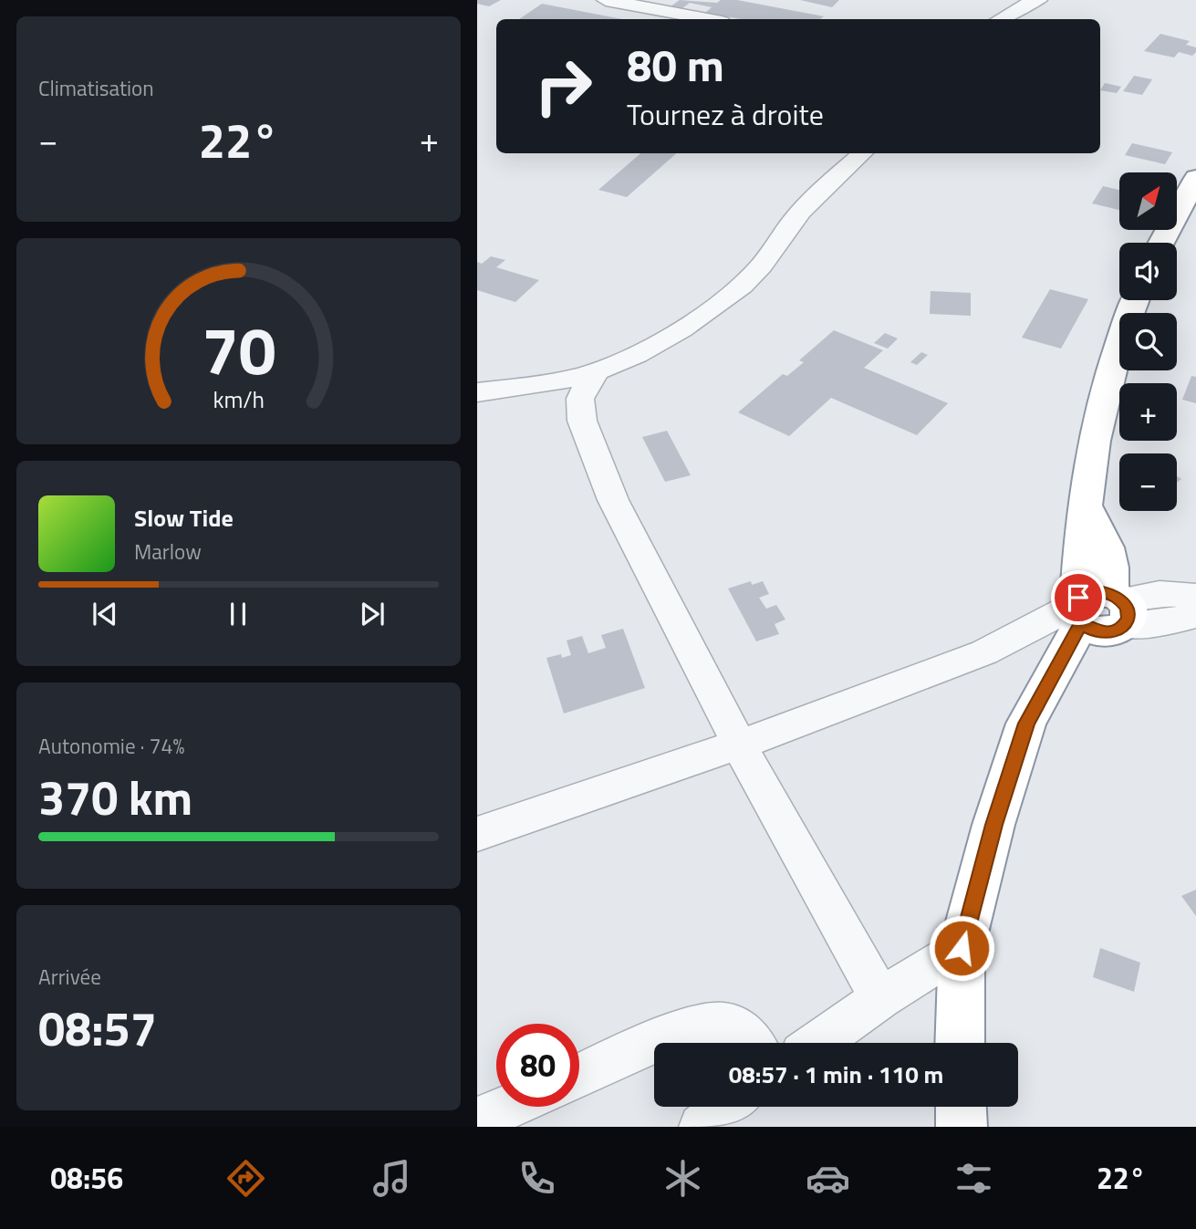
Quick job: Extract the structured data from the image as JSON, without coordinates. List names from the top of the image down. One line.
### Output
{"north":"top right","page":{"tile":["Climatisation",["Autonomie · 74%","370 km"],["Arrivée","08:57"]],"turn":["80 m","Tournez à droite"],"heat":["−","22°","+"],"map_buttons":["+","−"],"song":["Slow Tide","Marlow"],"limit":"80","trip":"08:57 · 1 min · 110 m","tabs":["08:56","22°"],"gauge":["70","km/h"]}}
